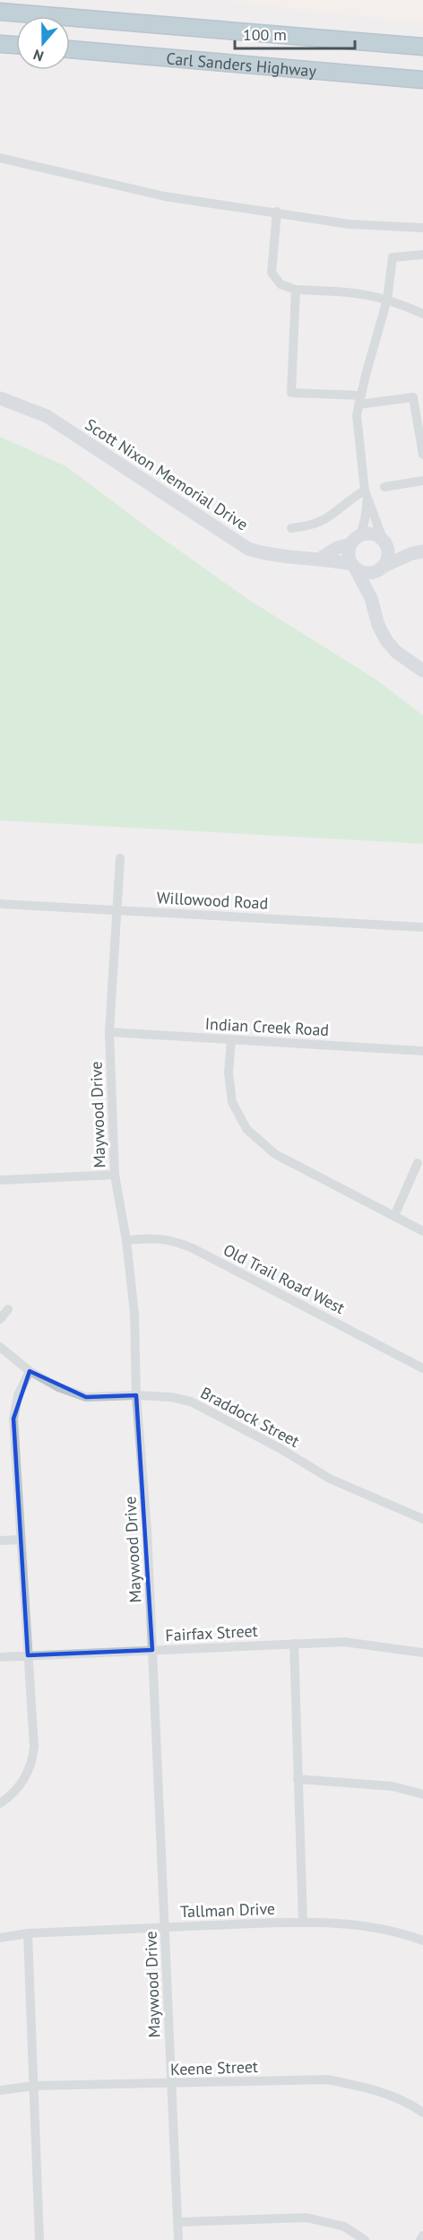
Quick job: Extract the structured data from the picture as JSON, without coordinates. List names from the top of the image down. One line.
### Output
{"streets":{"highway":["Carl Sanders Highway"],"main road":["Scott Nixon Memorial Drive"],"street":["Willowood Road","Indian Creek Road","Maywood Drive","Old Trail Road West","Braddock Street","Fairfax Street","Tallman Drive","Keene Street"]},"crossings":[["Willowood Road","Maywood Drive"],["Indian Creek Road","Maywood Drive"],["Maywood Drive","Old Trail Road West"],["Maywood Drive","Braddock Street"],["Maywood Drive","Fairfax Street"],["Maywood Drive","Tallman Drive"],["Maywood Drive","Keene Street"]],"scale_bar":"100 m","north":"bottom"}
